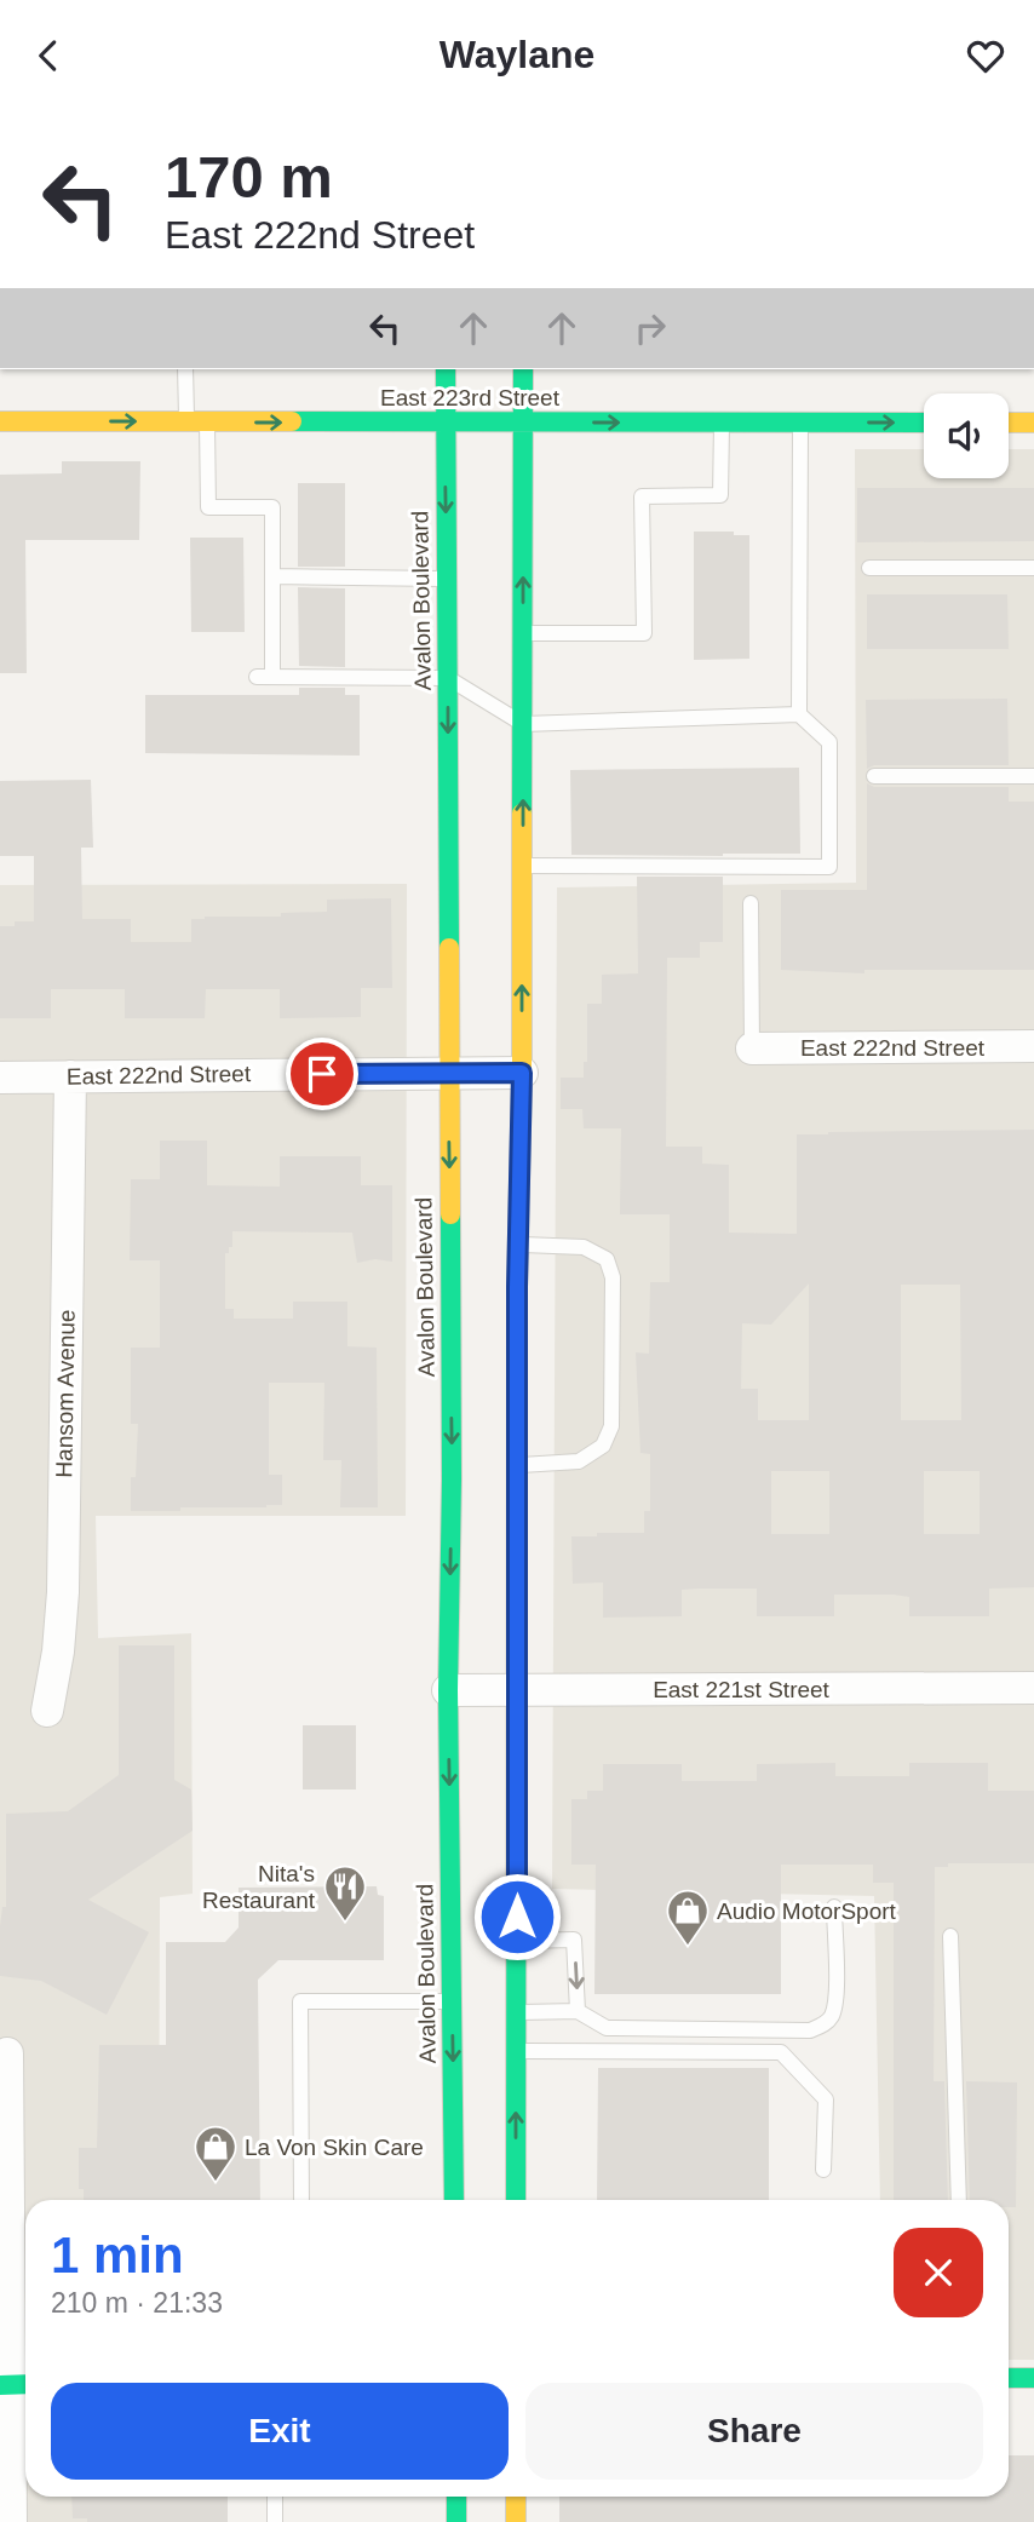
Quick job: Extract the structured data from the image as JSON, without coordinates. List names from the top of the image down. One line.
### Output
{"streets":{"main road":["East 223rd Street","Avalon Boulevard"],"street":["East 222nd Street","Hansom Avenue","East 221st Street"]},"crossings":[["East 223rd Street","Avalon Boulevard"],["Avalon Boulevard","East 222nd Street"],["Avalon Boulevard","East 221st Street"],["East 222nd Street","Hansom Avenue"]],"one_way":["East 223rd Street"],"places":{"restaurant":["Nita's Restaurant"],"shop":["Audio MotorSport","La Von Skin Care"]},"page":{"header":"Waylane","turn":["170 m","East 222nd Street"],"heading":["1 min","210 m · 21:33"],"buttons":["Exit","Share"]}}
